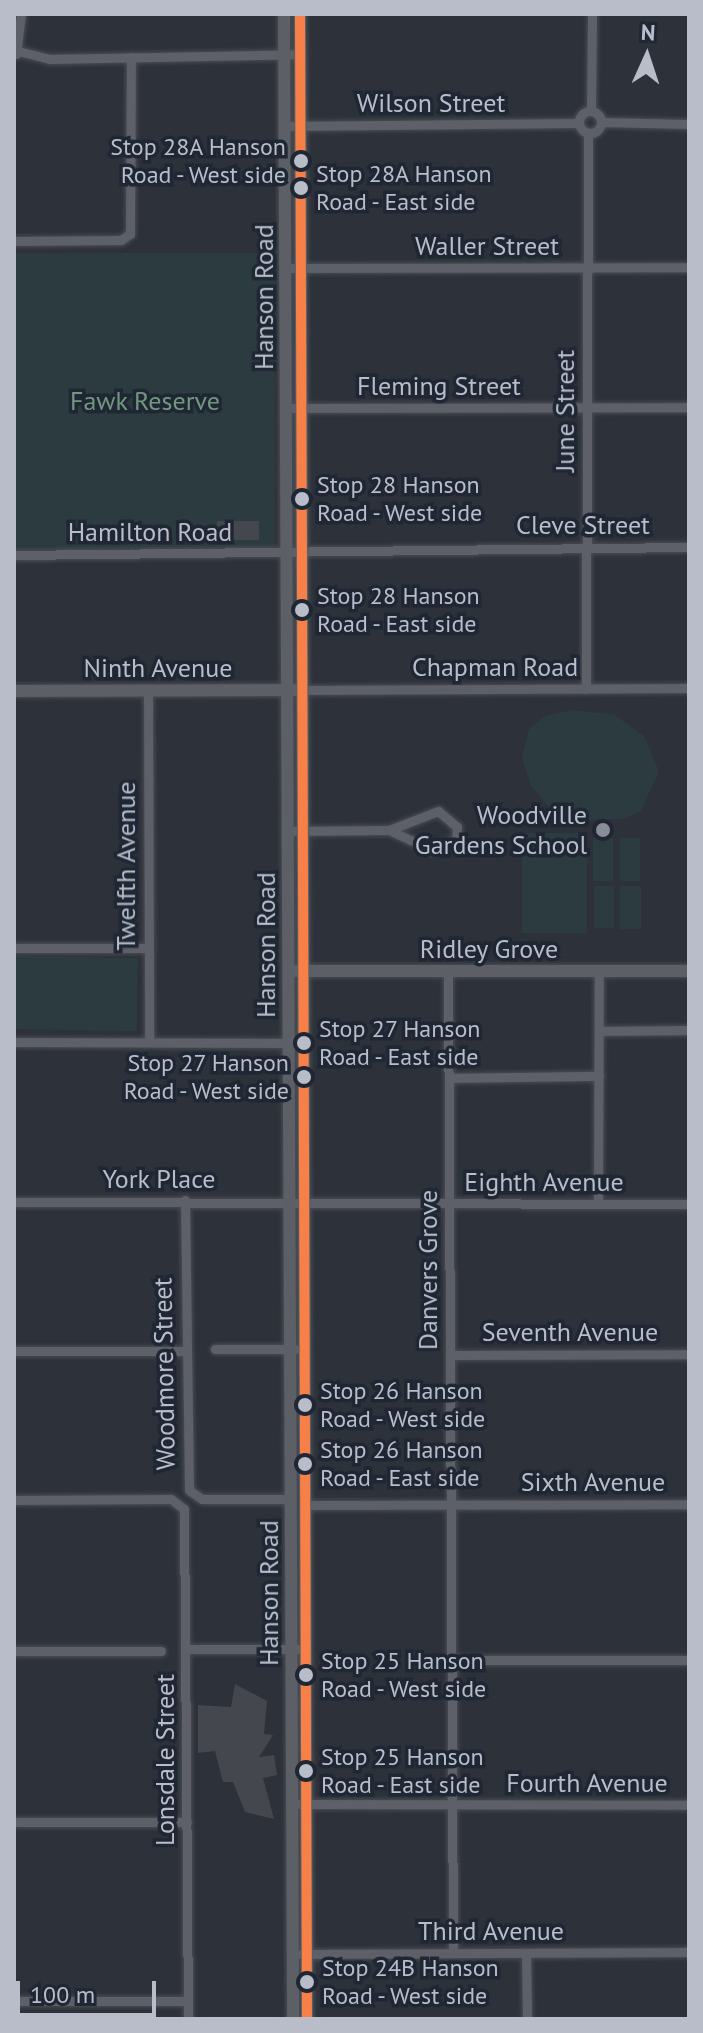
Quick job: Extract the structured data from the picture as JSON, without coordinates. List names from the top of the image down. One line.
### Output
{"streets":{"main road":["Hanson Road","Ninth Avenue","Ridley Grove"],"street":["Wilson Street","Waller Street","Fleming Street","June Street","Cleve Street","Hamilton Road","Chapman Road","Twelfth Avenue","York Place","Eighth Avenue","Danvers Grove","Seventh Avenue","Woodmore Street","Sixth Avenue","Lonsdale Street","Fourth Avenue","Third Avenue"]},"crossings":[["Wilson Street","Hanson Road"],["Waller Street","Hanson Road"],["Waller Street","June Street"],["Hanson Road","Fleming Street"],["Hanson Road","Cleve Street"],["Hanson Road","Hamilton Road"],["Hanson Road","Chapman Road"],["Hanson Road","Ninth Avenue"],["Hanson Road","Ridley Grove"],["Hanson Road","York Place"],["Hanson Road","Eighth Avenue"],["Hanson Road","Woodmore Street"],["Hanson Road","Sixth Avenue"],["Hanson Road","Fourth Avenue"],["Hanson Road","Third Avenue"],["Fleming Street","June Street"],["June Street","Cleve Street"],["June Street","Chapman Road"],["Cleve Street","Hamilton Road"],["Chapman Road","Ninth Avenue"],["Ninth Avenue","Twelfth Avenue"],["Ridley Grove","Danvers Grove"],["York Place","Eighth Avenue"],["York Place","Woodmore Street"],["Eighth Avenue","Danvers Grove"],["Danvers Grove","Seventh Avenue"],["Danvers Grove","Sixth Avenue"],["Danvers Grove","Fourth Avenue"],["Danvers Grove","Third Avenue"]],"parks":["Fawk Reserve"],"places":["Stop 28A Hanson Road - West side","Stop 28A Hanson Road - East side","Stop 28 Hanson Road - West side","Stop 28 Hanson Road - East side","Woodville Gardens School","Stop 27 Hanson Road - East side","Stop 27 Hanson Road - West side","Stop 26 Hanson Road - West side","Stop 26 Hanson Road - East side","Stop 25 Hanson Road - West side","Stop 25 Hanson Road - East side","Stop 24B Hanson Road - West side"],"scale_bar":"100 m","north":"top"}
